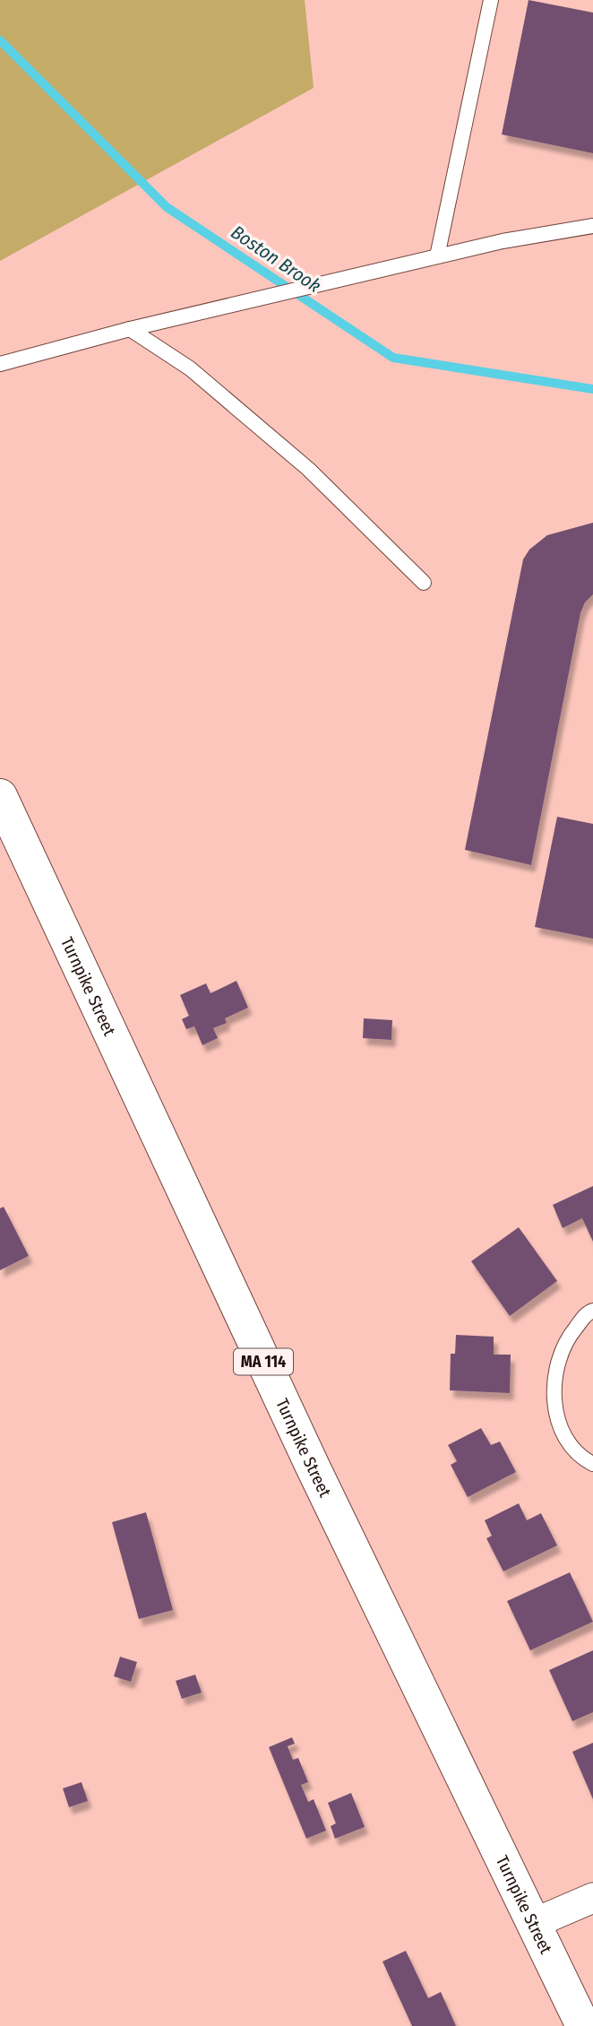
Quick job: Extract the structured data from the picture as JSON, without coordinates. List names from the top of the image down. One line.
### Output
{"streets":{"highway":["Turnpike Street","MA 114"]},"water":["Boston Brook"]}
